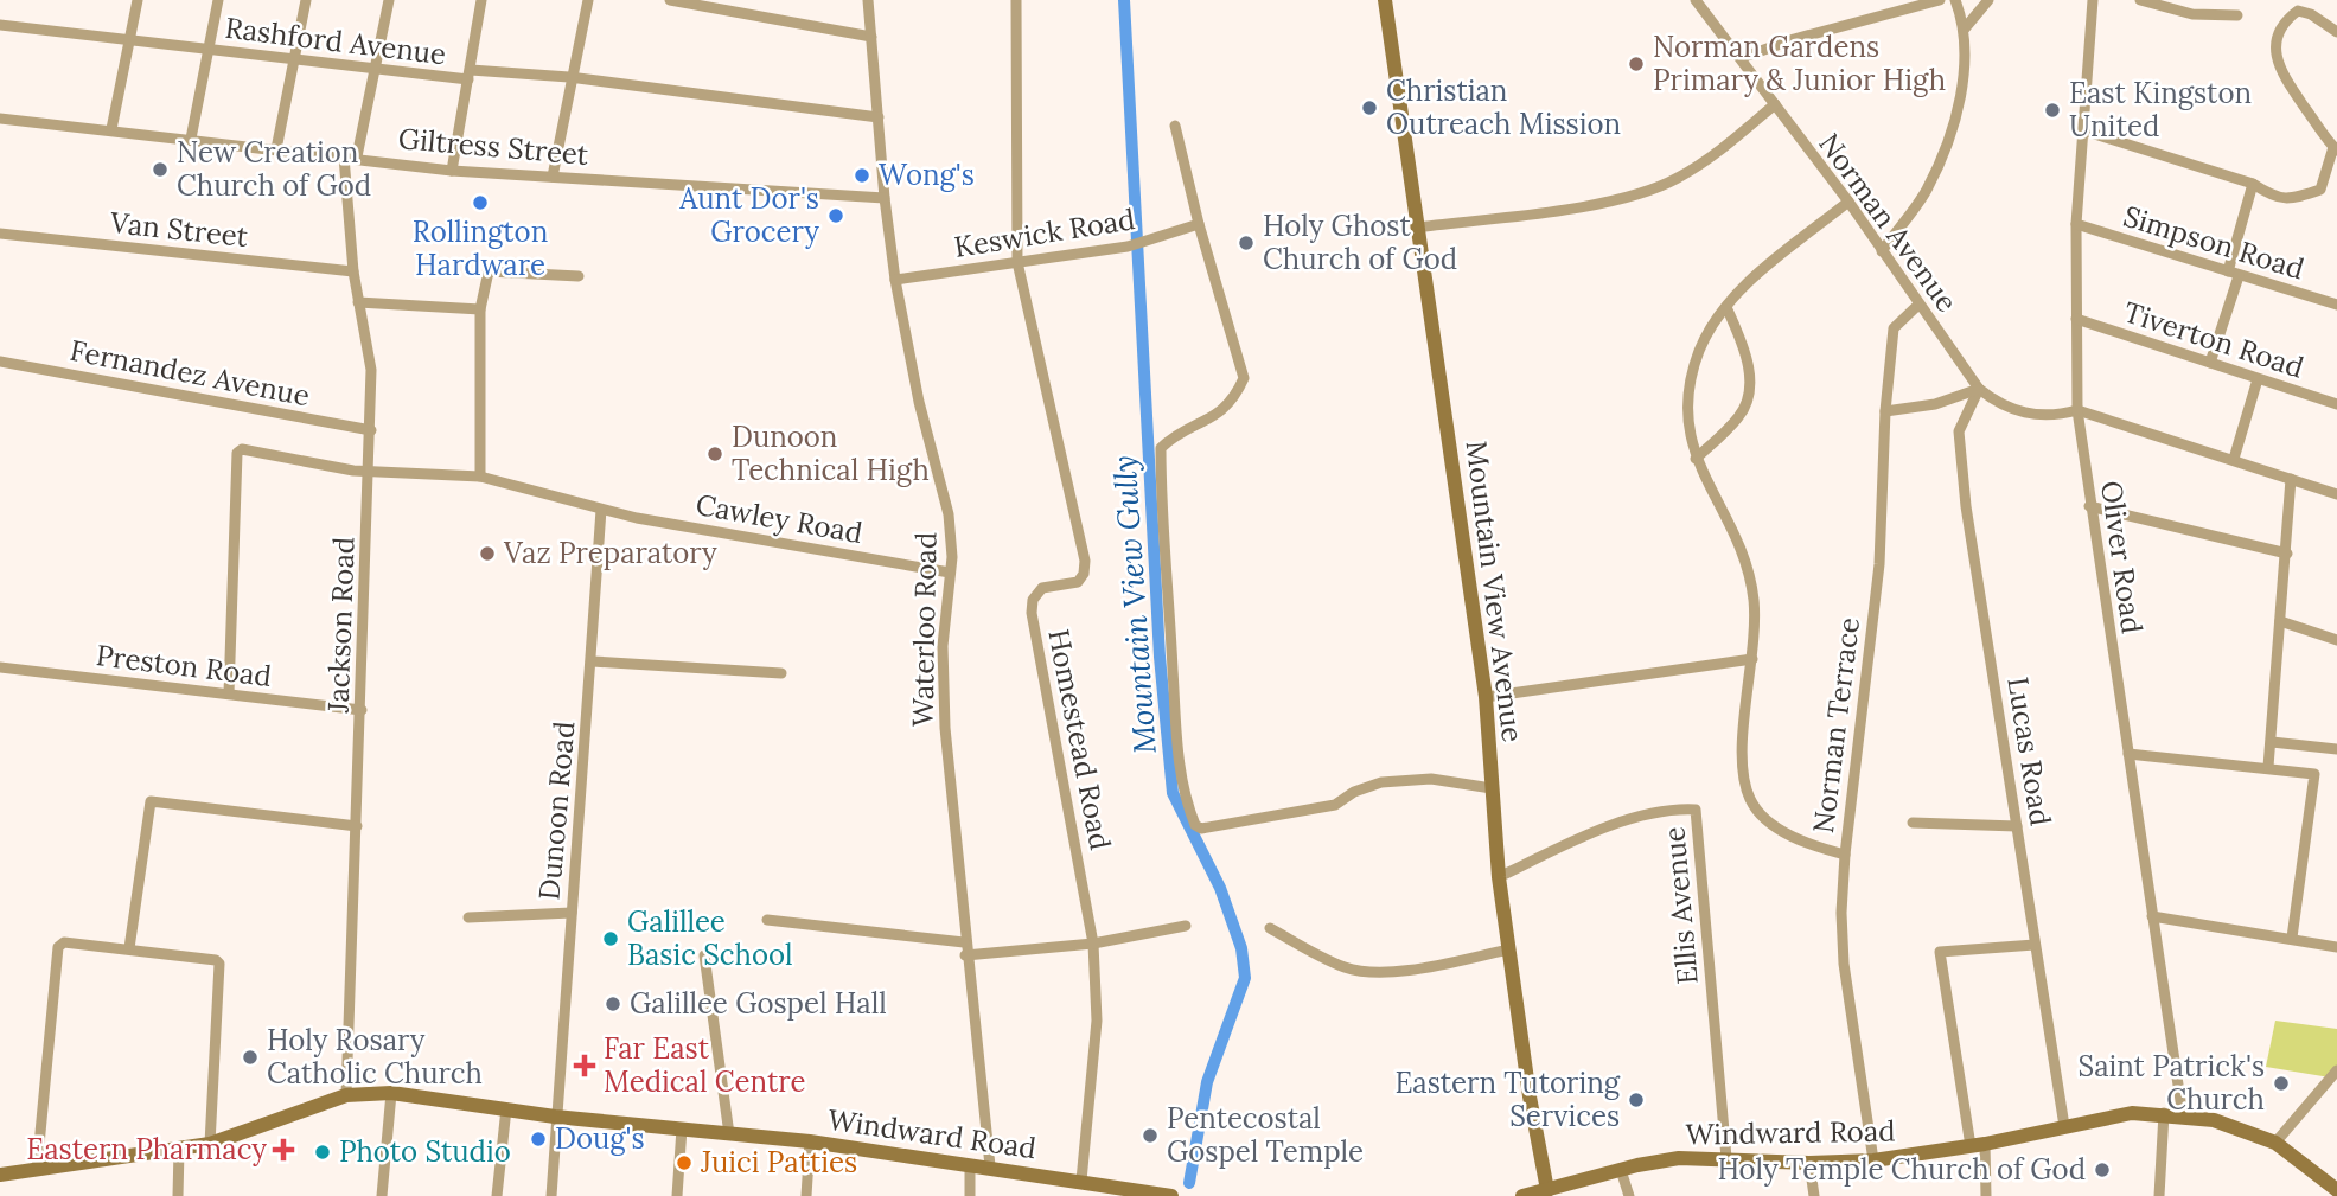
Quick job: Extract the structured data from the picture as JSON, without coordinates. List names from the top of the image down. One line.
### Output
{"streets":{"main road":["Mountain View Avenue","Windward Road"],"street":["Rashford Avenue","Giltress Street","Norman Avenue","Van Street","Keswick Road","Simpson Road","Tiverton Road","Fernandez Avenue","Cawley Road","Oliver Road","Jackson Road","Waterloo Road","Preston Road","Norman Terrace","Homestead Road","Lucas Road","Dunoon Road","Ellis Avenue"]},"crossings":[["Rashford Avenue","Waterloo Road"],["Giltress Street","Jackson Road"],["Giltress Street","Waterloo Road"],["Norman Avenue","Oliver Road"],["Norman Avenue","Norman Terrace"],["Norman Avenue","Lucas Road"],["Van Street","Jackson Road"],["Keswick Road","Waterloo Road"],["Keswick Road","Homestead Road"],["Simpson Road","Oliver Road"],["Tiverton Road","Oliver Road"],["Fernandez Avenue","Jackson Road"],["Cawley Road","Jackson Road"],["Cawley Road","Waterloo Road"],["Cawley Road","Preston Road"],["Cawley Road","Dunoon Road"],["Oliver Road","Windward Road"],["Mountain View Avenue","Ellis Avenue"],["Mountain View Avenue","Windward Road"],["Jackson Road","Preston Road"],["Jackson Road","Windward Road"],["Waterloo Road","Windward Road"],["Norman Terrace","Windward Road"],["Homestead Road","Windward Road"],["Lucas Road","Windward Road"],["Dunoon Road","Windward Road"],["Ellis Avenue","Windward Road"]],"water":["Mountain View Gully"],"places":{"other":["Norman Gardens Primary & Junior High","Christian Outreach Mission","East Kingston United","New Creation Church of God","Wong's","Rollington Hardware","Aunt Dor's Grocery","Holy Ghost Church of God","Dunoon Technical High","Vaz Preparatory","Galillee Basic School","Galillee Gospel Hall","Holy Rosary Catholic Church","Saint Patrick's Church","Eastern Tutoring Services","Pentecostal Gospel Temple","Doug's","Photo Studio","Juici Patties","Holy Temple Church of God"],"health":["Far East Medical Centre","Eastern Pharmacy"]}}
